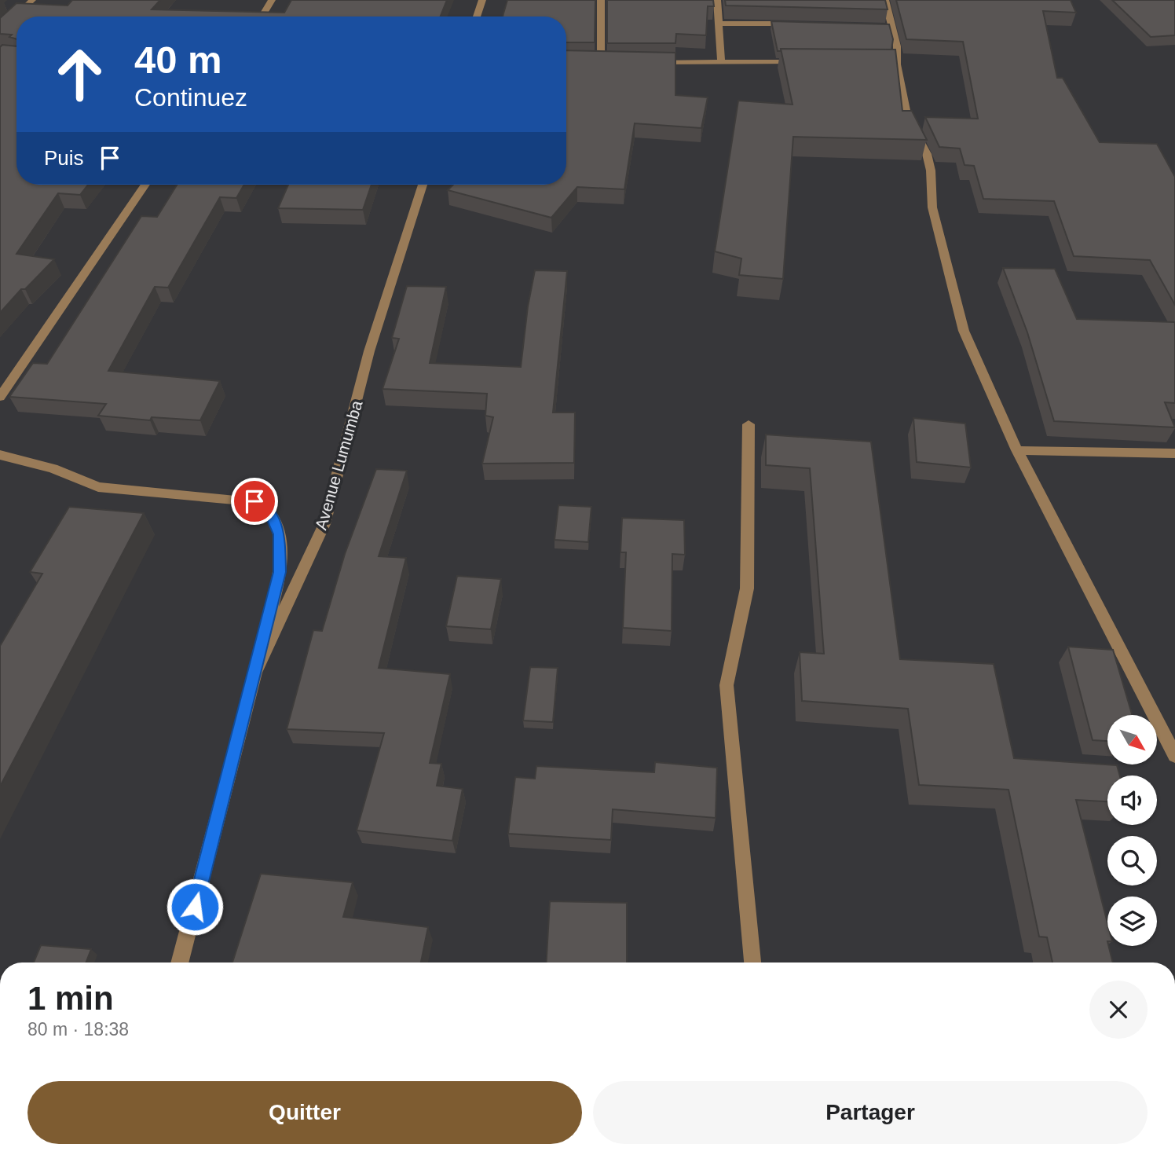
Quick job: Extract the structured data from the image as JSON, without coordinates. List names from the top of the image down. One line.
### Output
{"streets":{"street":["Avenue Lumumba"]},"north":"bottom right","page":{"turn":["40 m","Continuez"],"then":"Puis","heading":["1 min","80 m · 18:38"],"buttons":["Quitter","Partager"]}}
